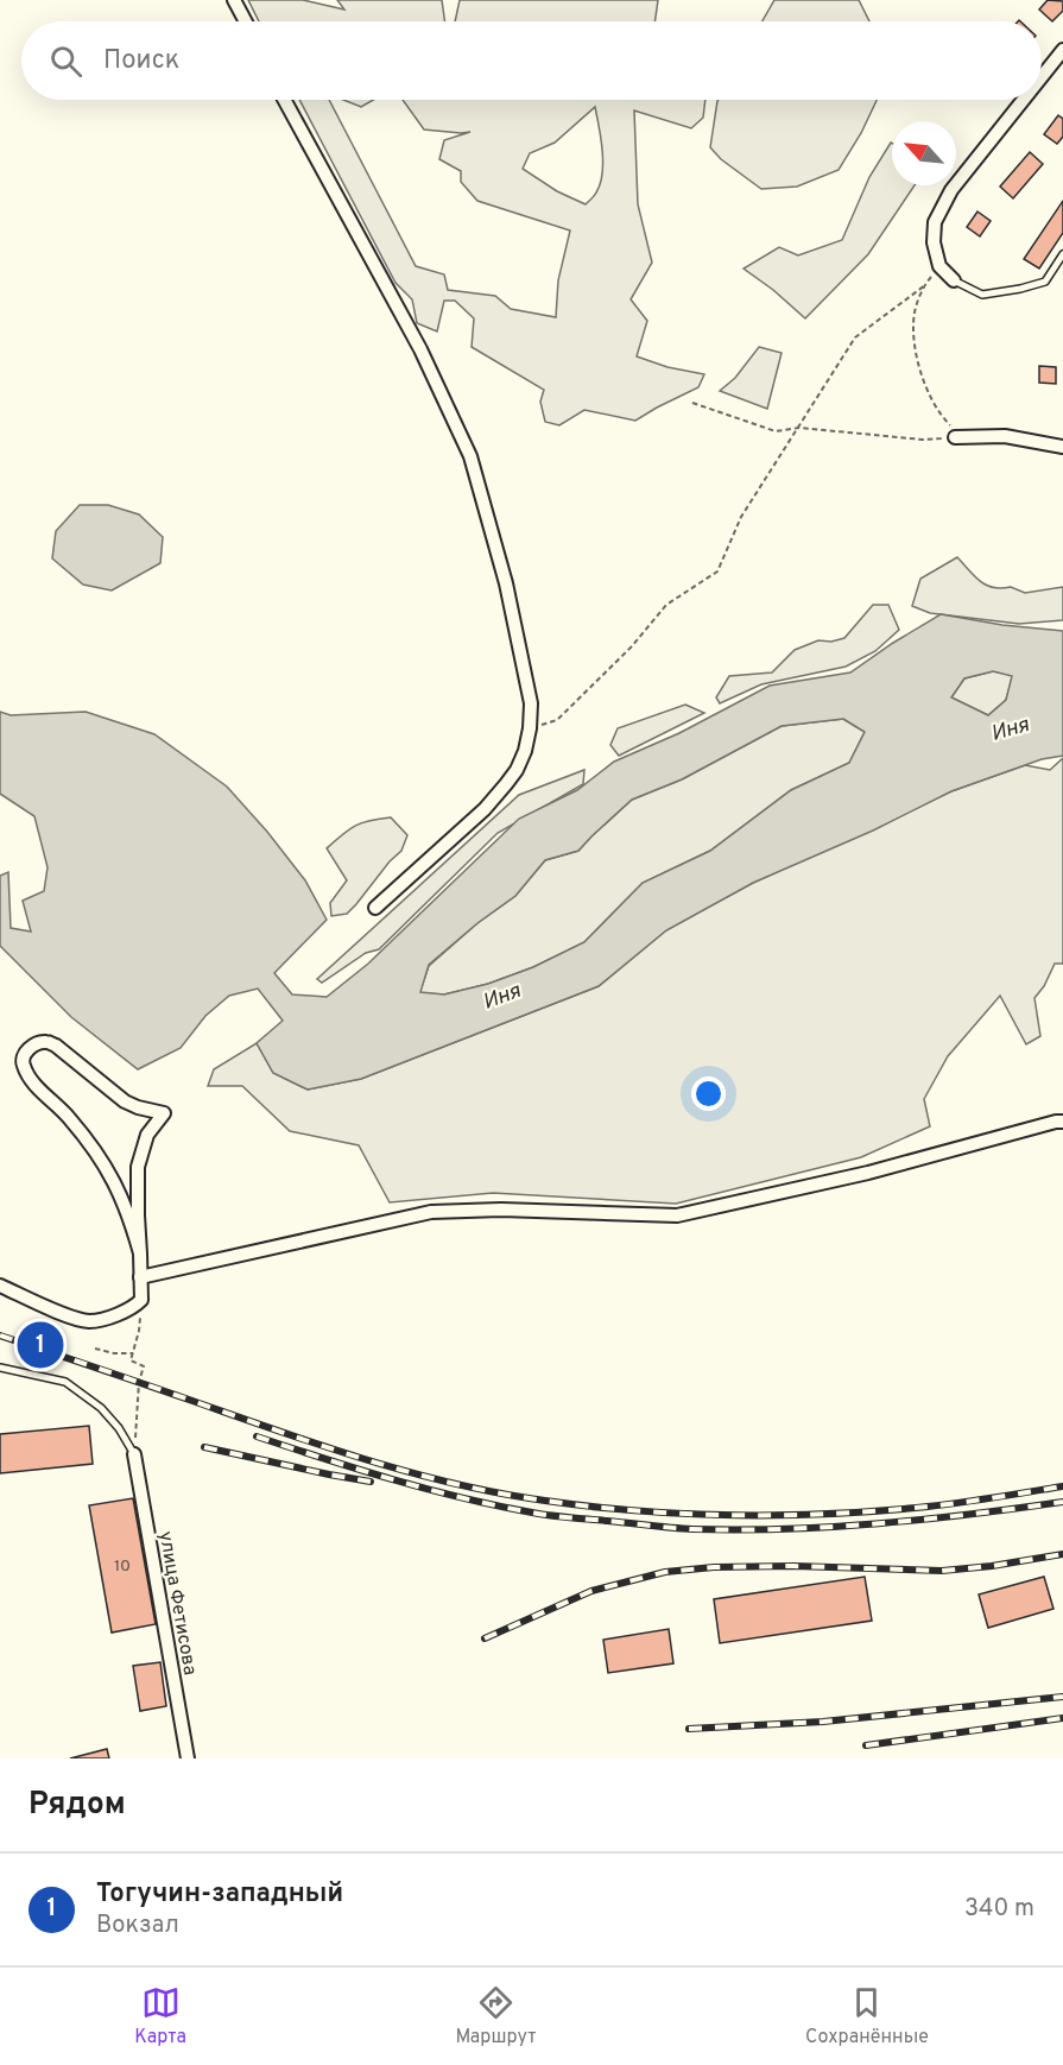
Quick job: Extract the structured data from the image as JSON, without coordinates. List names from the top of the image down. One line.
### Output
{"streets":{"street":["улица Фетисова"]},"water":["Иня"],"house_numbers":["10"],"north":"top left","page":{"search":"Поиск","pins":"1","heading":"Рядом","list":[{"mark":"1","name":"Тогучин-западный","note":"Вокзал","value":"340 m"}],"nav":["Карта","Маршрут","Сохранённые"]}}
